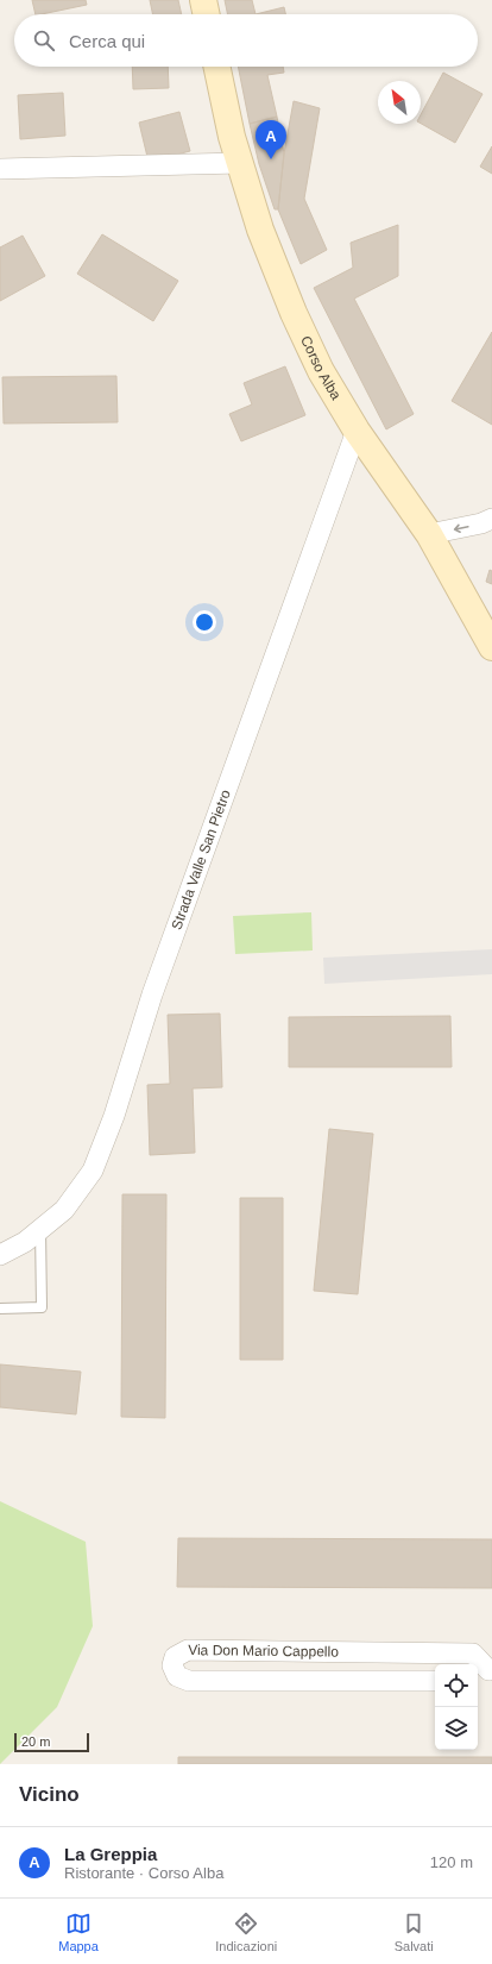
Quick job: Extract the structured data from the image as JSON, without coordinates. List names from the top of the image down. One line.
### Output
{"streets":{"street":["Corso Alba","Strada Valle San Pietro","Via Don Mario Cappello"]},"crossings":[["Corso Alba","Strada Valle San Pietro"]],"scale_bar":"20 m","north":"top left","page":{"search":"Cerca qui","pins":"A","scale":"20 m","heading":"Vicino","list":[{"mark":"A","name":"La Greppia","note":"Ristorante · Corso Alba","value":"120 m"}],"nav":["Mappa","Indicazioni","Salvati"]}}
